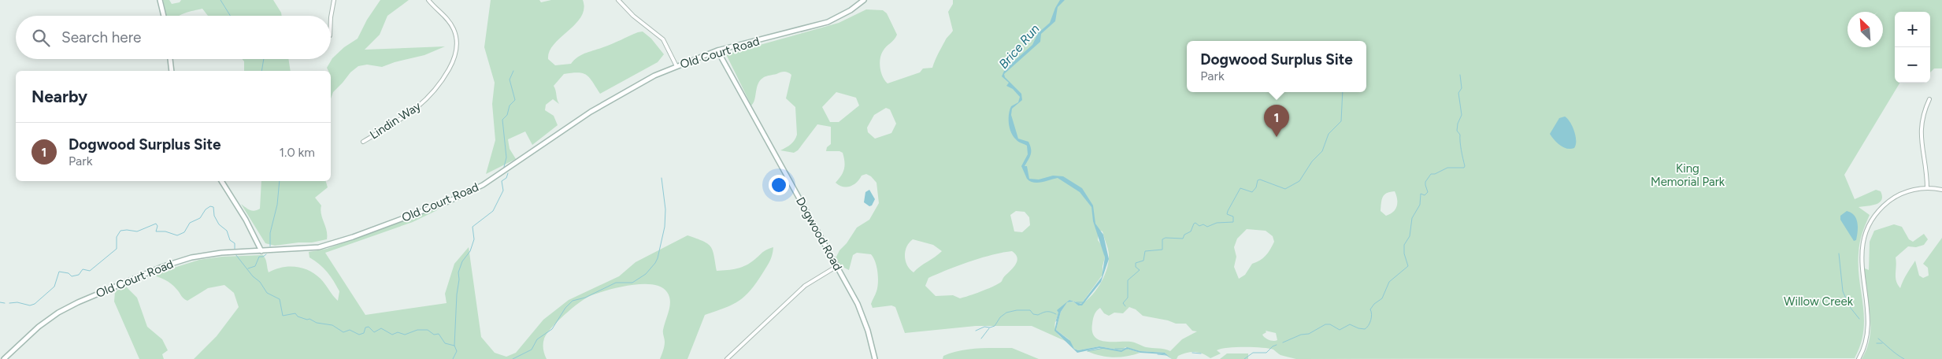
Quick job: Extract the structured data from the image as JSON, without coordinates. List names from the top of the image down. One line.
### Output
{"streets":{"main road":["Old Court Road","Dogwood Road"],"street":["Lindin Way"]},"crossings":[["Old Court Road","Dogwood Road"]],"water":["Brice Run"],"parks":["King Memorial Park","Willow Creek"],"north":"top left","page":{"map_buttons":["+","−"],"search":"Search here","popup":["Dogwood Surplus Site","Park"],"heading":"Nearby","pins":"1","list":[{"mark":"1","name":"Dogwood Surplus Site","note":"Park","value":"1.0 km"}]}}
